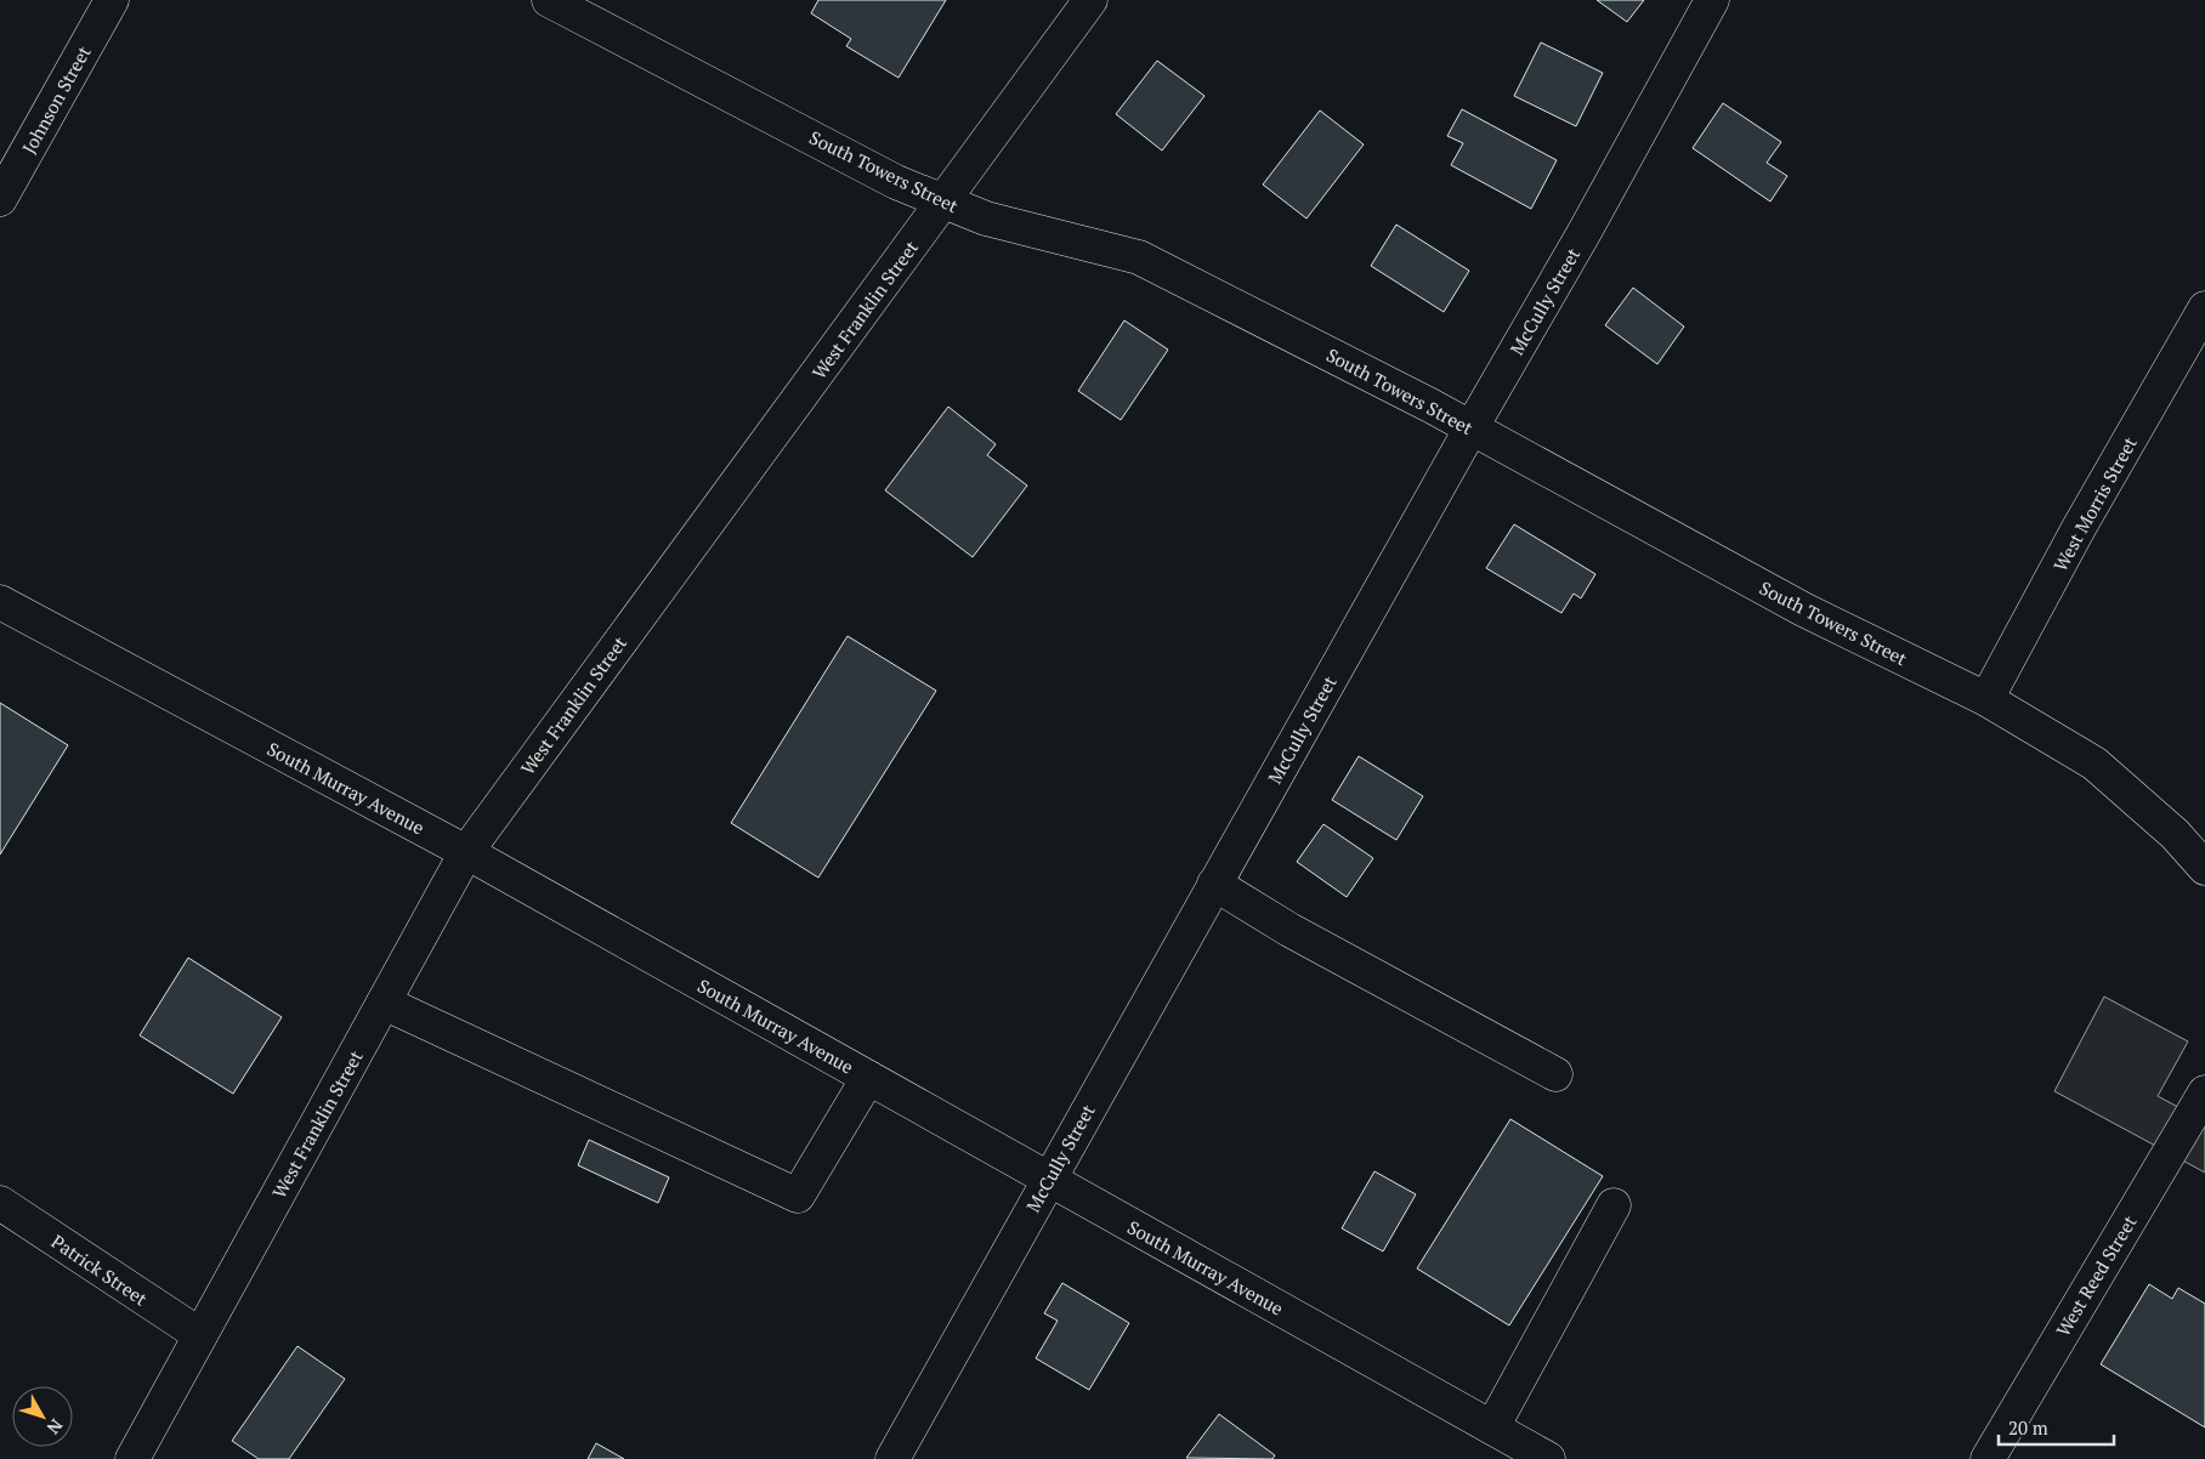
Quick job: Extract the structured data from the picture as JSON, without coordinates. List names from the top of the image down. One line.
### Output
{"streets":{"street":["Johnson Street","South Towers Street","McCully Street","West Franklin Street","West Morris Street","South Murray Avenue","Patrick Street","West Reed Street"]},"crossings":[["South Towers Street","McCully Street"],["South Towers Street","West Franklin Street"],["South Towers Street","West Morris Street"],["McCully Street","South Murray Avenue"],["West Franklin Street","South Murray Avenue"],["West Franklin Street","Patrick Street"]],"scale_bar":"20 m","north":"bottom right"}
